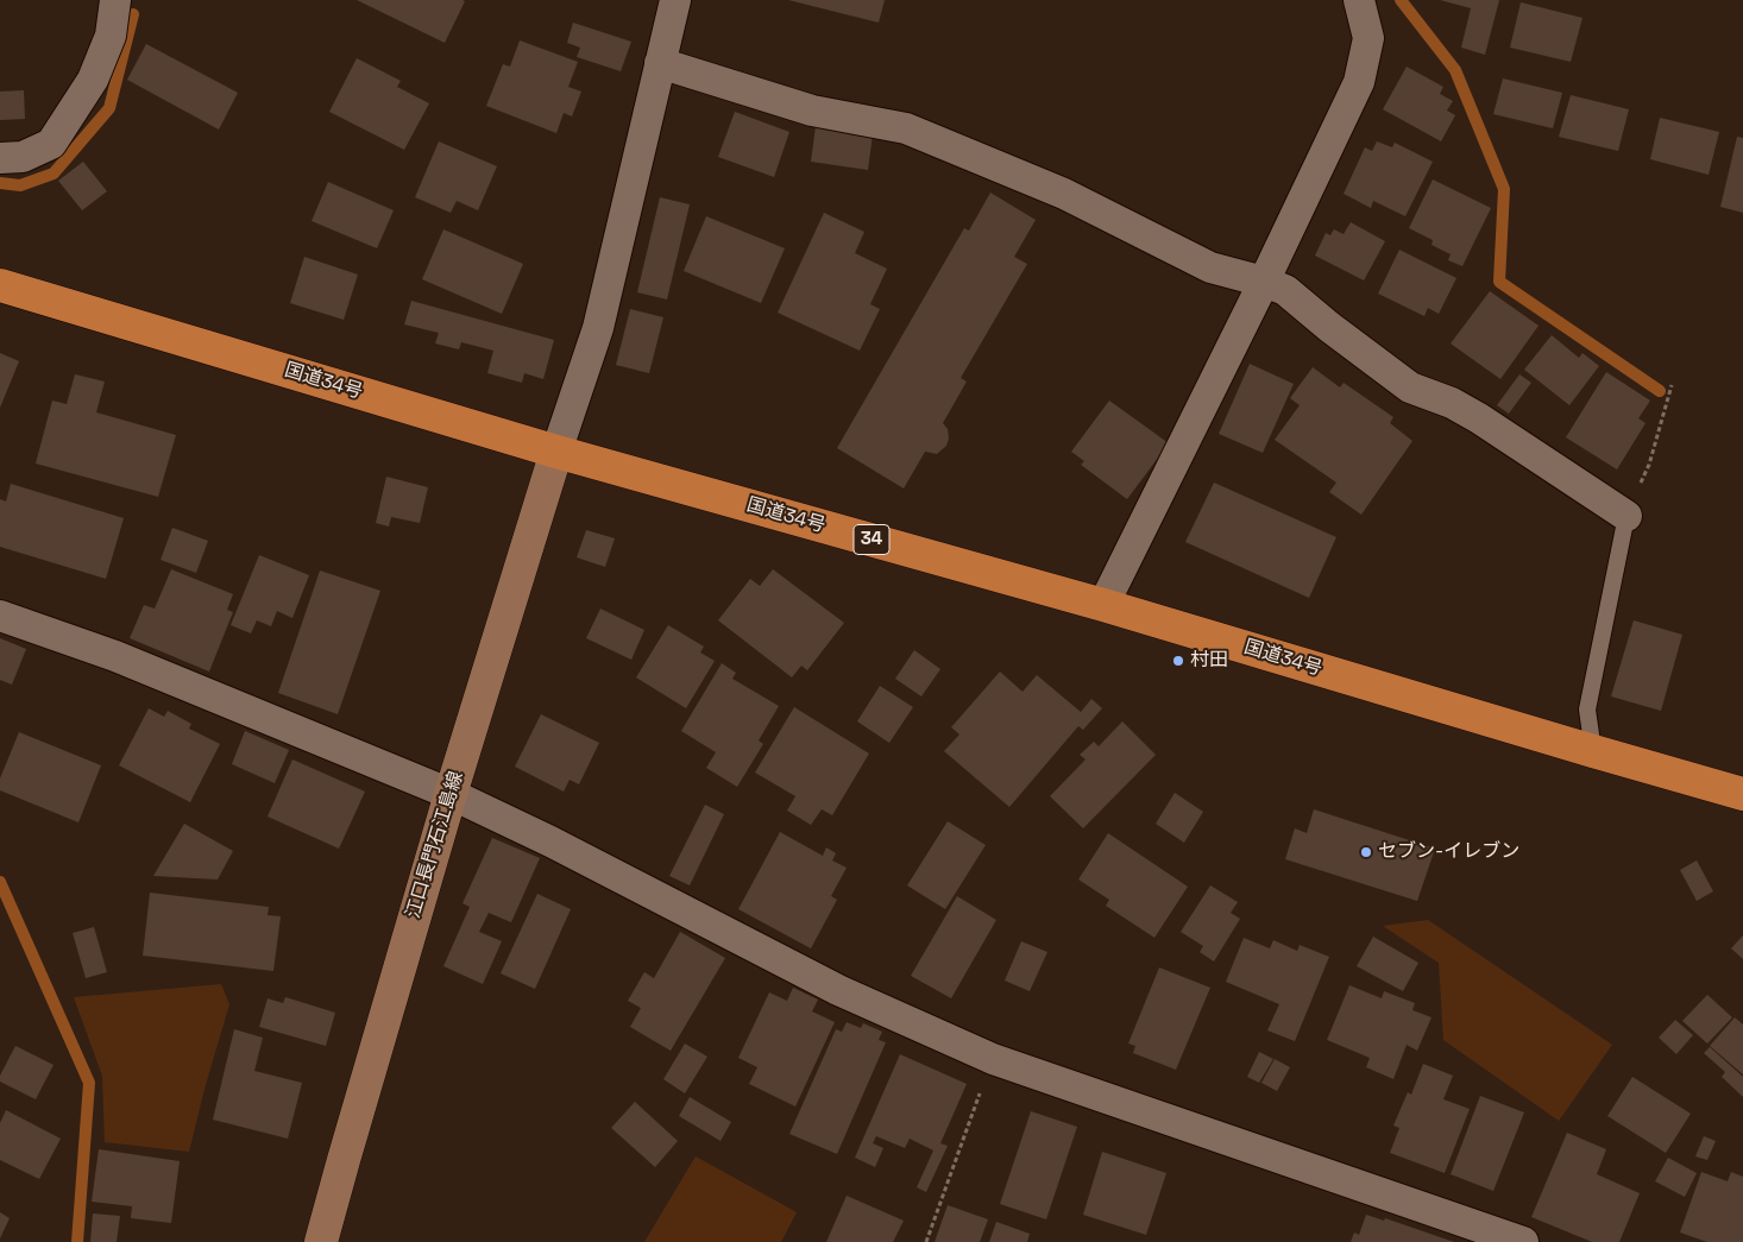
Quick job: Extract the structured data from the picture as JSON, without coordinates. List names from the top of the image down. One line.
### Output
{"streets":{"highway":["国道34号","34"],"main road":["江口長門石江島線"]},"crossings":[["国道34号","江口長門石江島線"]],"places":["村田","セブン-イレブン"]}
